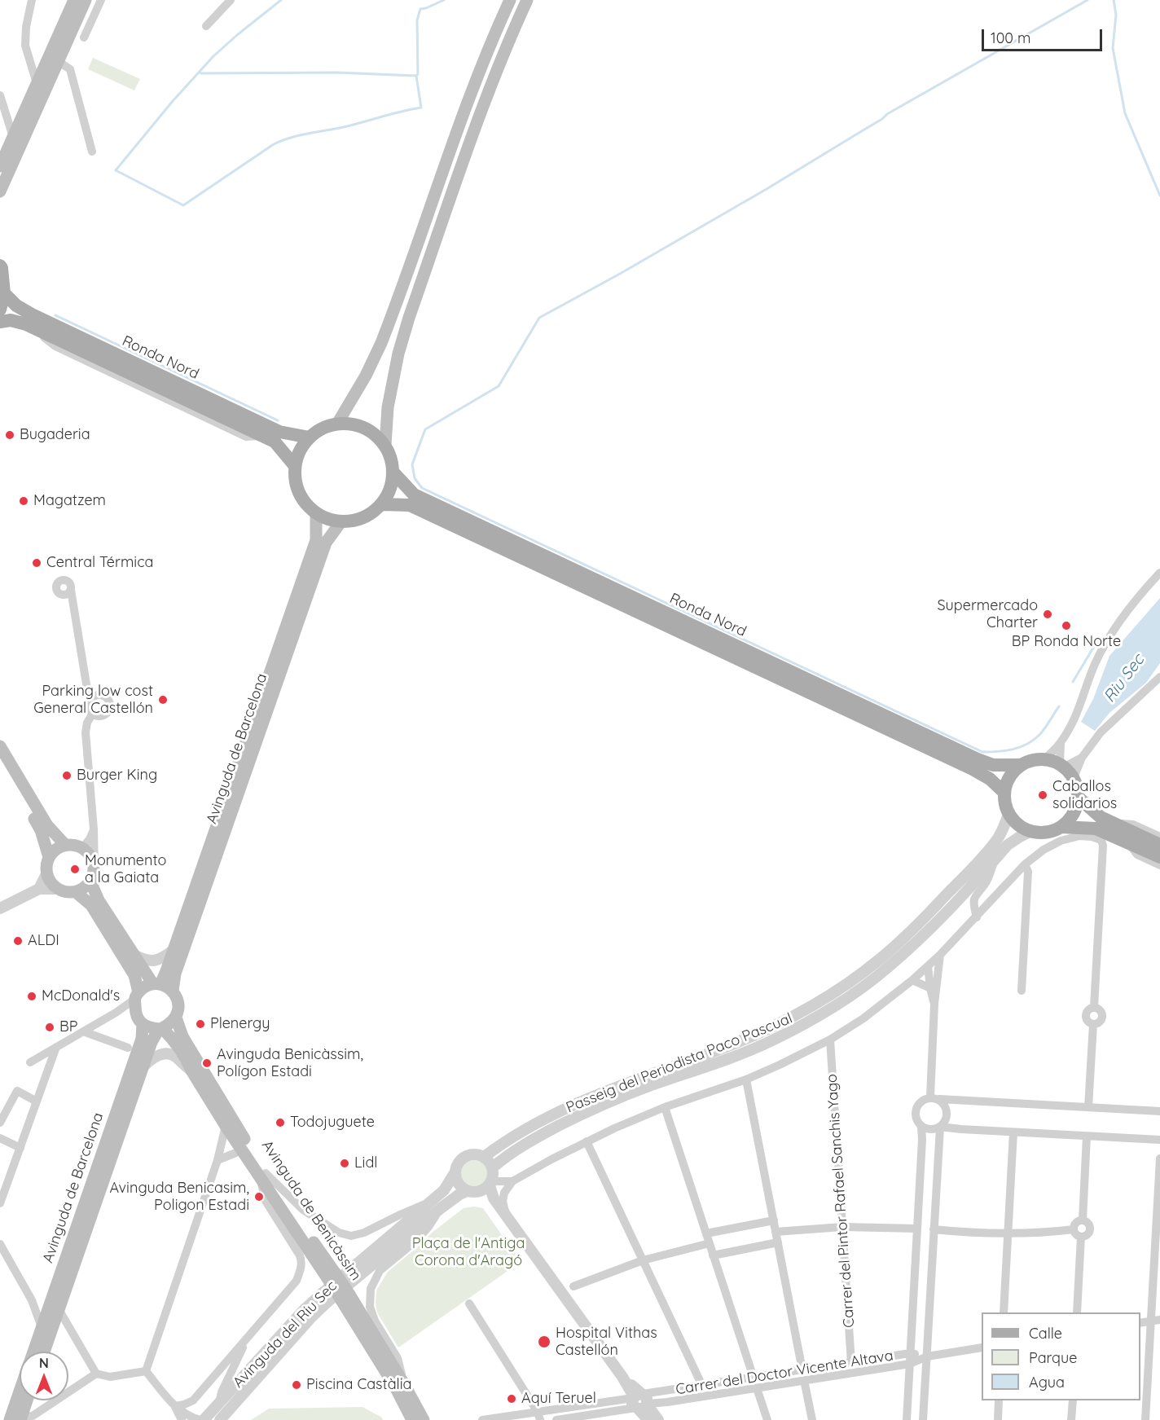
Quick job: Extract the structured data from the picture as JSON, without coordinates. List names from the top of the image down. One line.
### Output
{"streets":{"main road":["Ronda Nord","Avinguda de Barcelona","Avinguda de Benicàssim"],"street":["Passeig del Periodista Paco Pascual","Carrer del Pintor Rafael Sanchis Yago","Avinguda del Riu Sec","Carrer del Doctor Vicente Altava"]},"crossings":[["Ronda Nord","Avinguda de Barcelona"],["Ronda Nord","Passeig del Periodista Paco Pascual"],["Avinguda de Barcelona","Avinguda de Benicàssim"],["Passeig del Periodista Paco Pascual","Avinguda del Riu Sec"],["Carrer del Pintor Rafael Sanchis Yago","Carrer del Doctor Vicente Altava"]],"water":["Riu Sec"],"parks":["Plaça de l'Antiga Corona d'Aragó"],"places":["Bugaderia","Magatzem","Central Térmica","Supermercado Charter","BP Ronda Norte","Parking low cost General Castellón","Burger King","Caballos solidarios","Monumento a la Gaiata","ALDI","McDonald's","Plenergy","BP","Avinguda Benicàssim, Polígon Estadi","Todojuguete","Lidl","Avinguda Benicasim, Poligon Estadi","Hospital Vithas Castellón","Piscina Castàlia","Aquí Teruel"],"legend":["Calle","Parque","Agua"],"scale_bar":"100 m","north":"top"}
